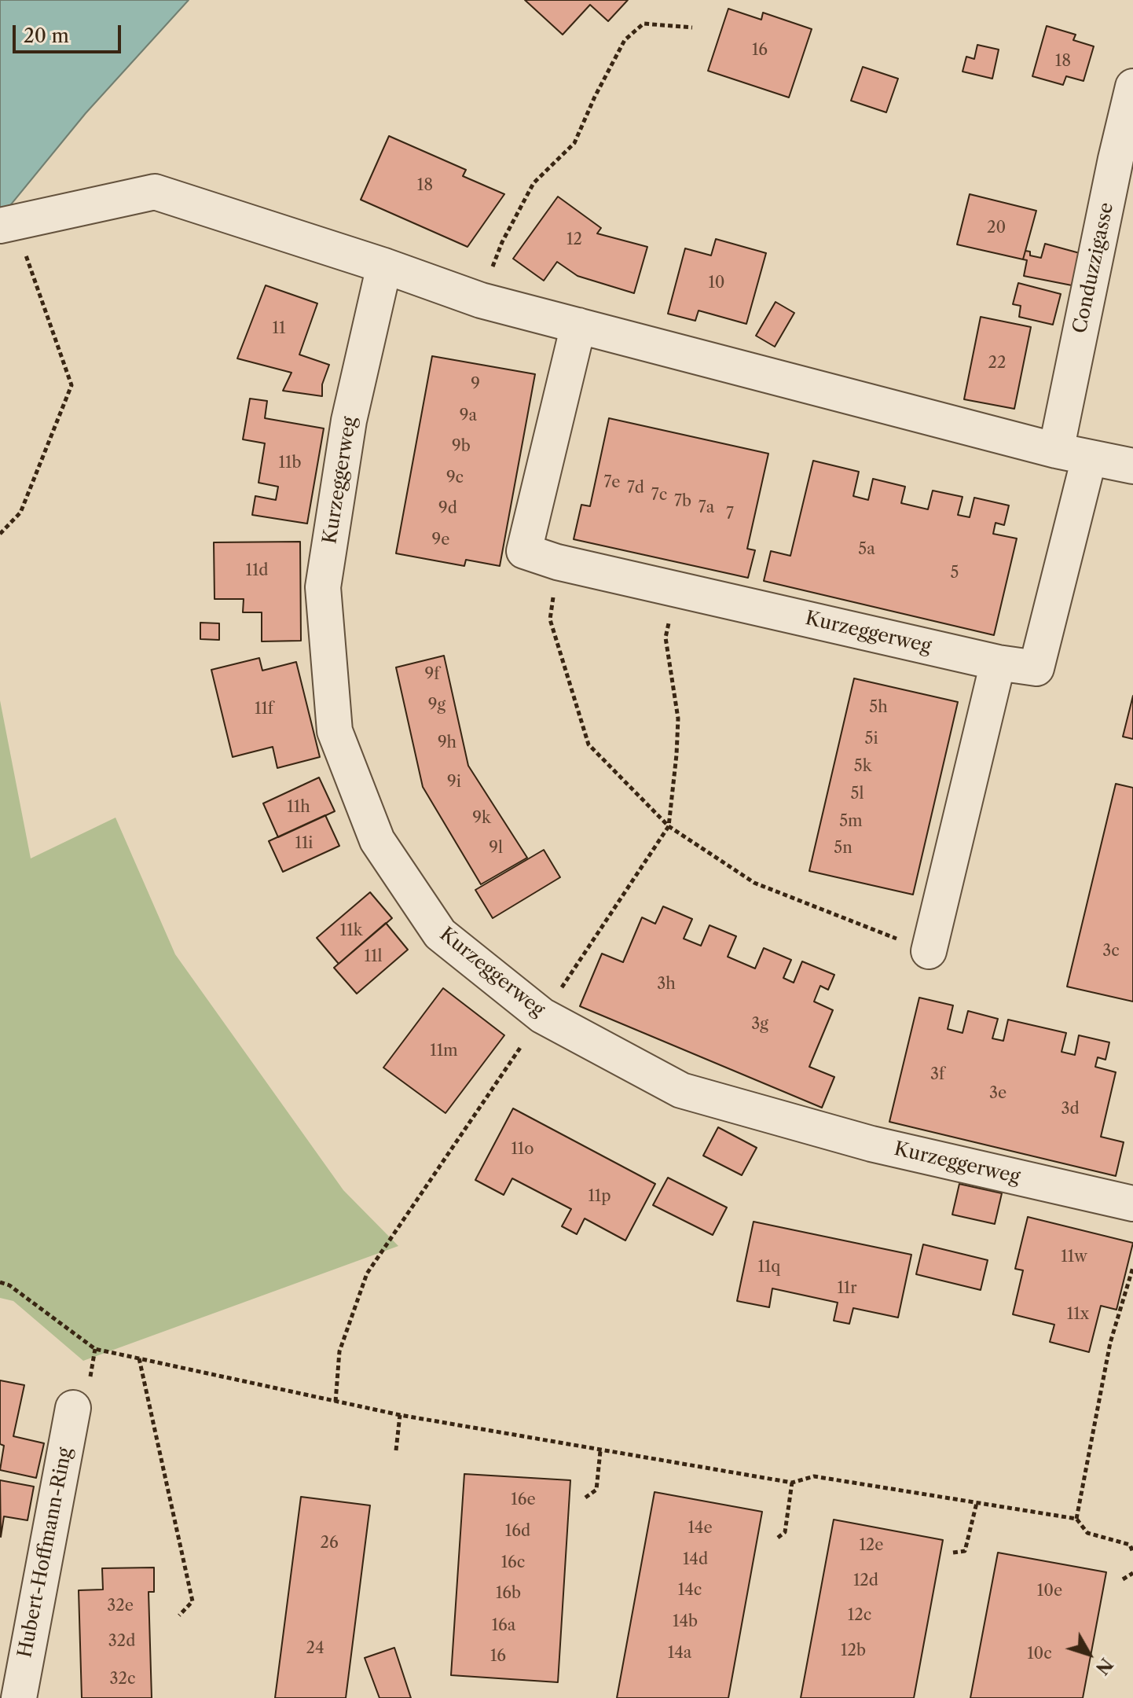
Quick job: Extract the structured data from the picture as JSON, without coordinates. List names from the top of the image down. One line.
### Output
{"streets":{"street":["Conduzzigasse","Kurzeggerweg","Hubert-Hoffmann-Ring"]},"house_numbers":["16","18","18","20","12","10","11","22","9","9a","9b","11b","9c","7e","7d","7c","7b","7a","9d","7","9e","5a","11d","5","9f","9g","5h","11f","5i","9h","5k","9i","5l","11h","9k","5m","11i","9l","5n","11k","3c","11l","3h","3g","11m","3f","3e","3d","11o","11p","11w","11q","11r","11x","16e","14e","16d","26","12e","14d","16c","12d","14c","10e","16b","32e","12c","14b","16a","32d","24","12b","14a","10c","16","32c"],"scale_bar":"20 m","north":"bottom right"}
